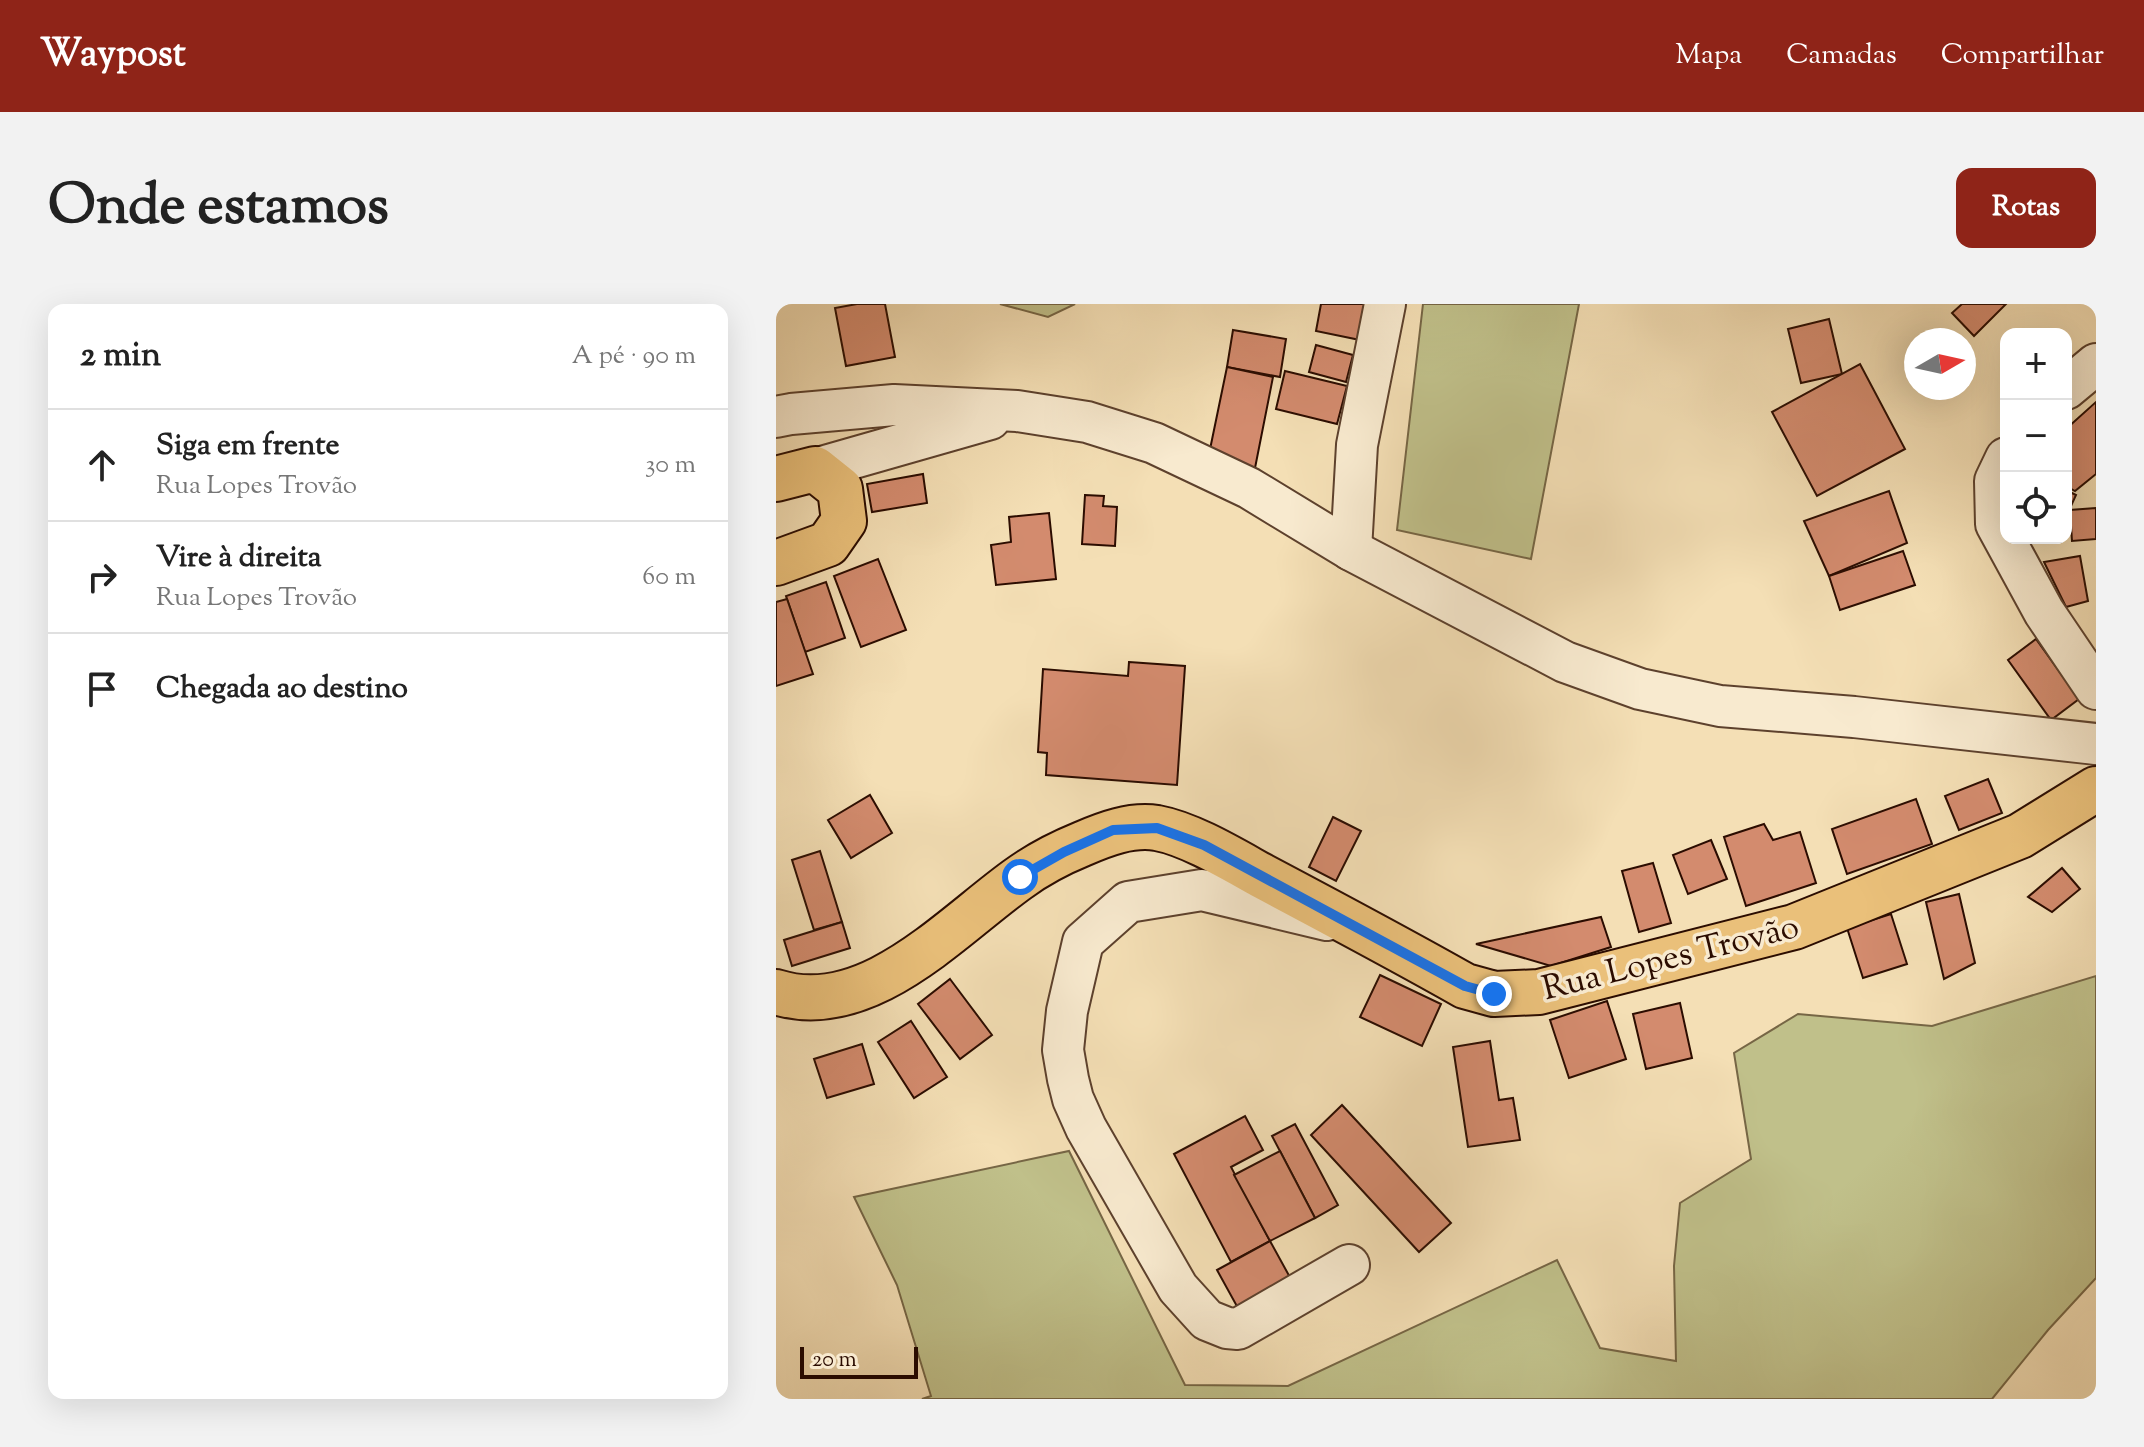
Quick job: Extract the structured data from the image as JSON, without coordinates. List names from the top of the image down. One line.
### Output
{"streets":{"main road":["Rua Lopes Trovão"]},"scale_bar":"20 m","north":"right","page":{"header":"Waypost","nav":["Mapa","Camadas","Compartilhar"],"title":"Onde estamos","buttons":"Rotas","heading":["2 min","A pé · 90 m"],"map_buttons":["+","−"],"list":[["Siga em frente","Rua Lopes Trovão","30 m"],["Vire à direita","Rua Lopes Trovão","60 m"],"Chegada ao destino"],"scale":"20 m"}}
